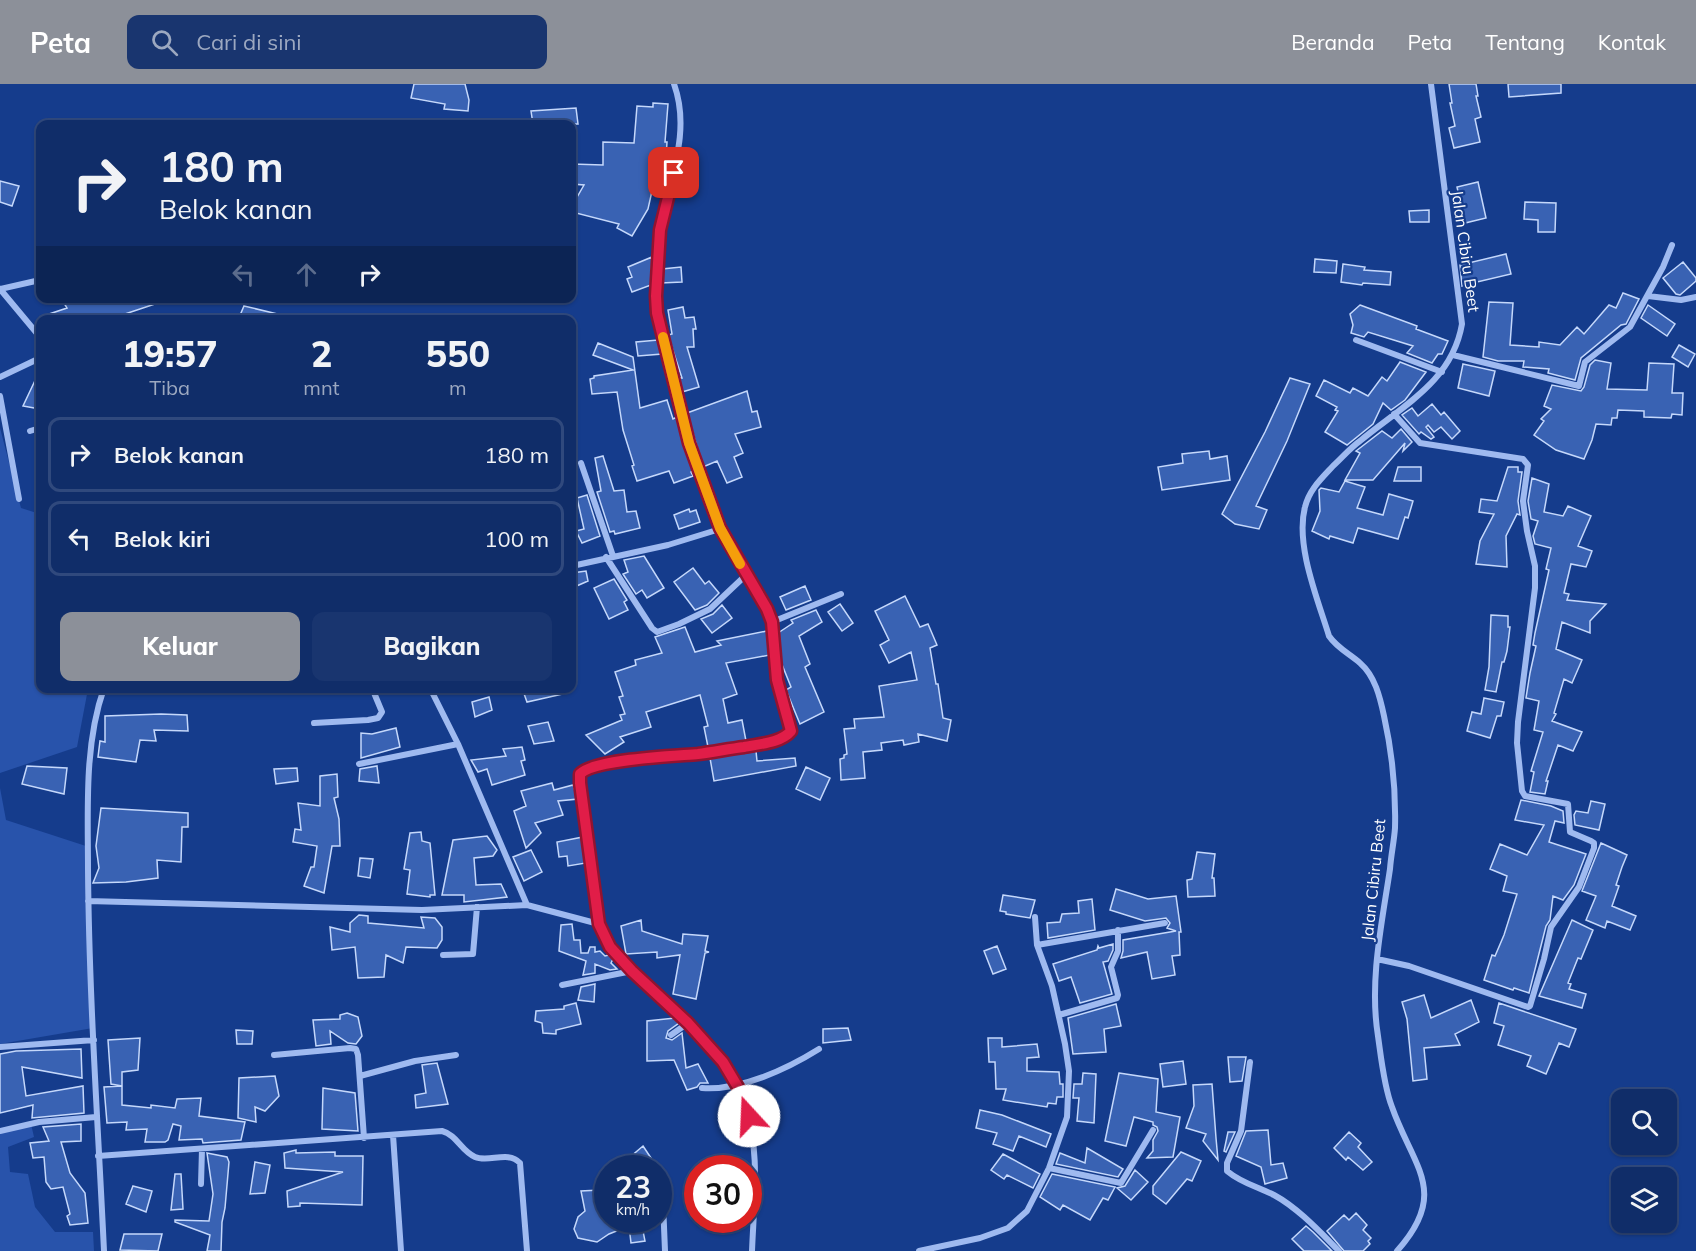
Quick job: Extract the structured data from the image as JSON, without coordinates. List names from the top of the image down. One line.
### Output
{"streets":{"street":["Jalan Cibiru Beet"]},"page":{"header":"Peta","search":"Cari di sini","nav":["Beranda","Peta","Tentang","Kontak"],"turn":["180 m","Belok kanan"],"eta":["19:57","Tiba","2","mnt","550","m"],"list":[{"name":"Belok kanan","value":"180 m"},{"name":"Belok kiri","value":"100 m"}],"buttons":["Keluar","Bagikan"],"speed":"23 km/h","limit":"30"}}
